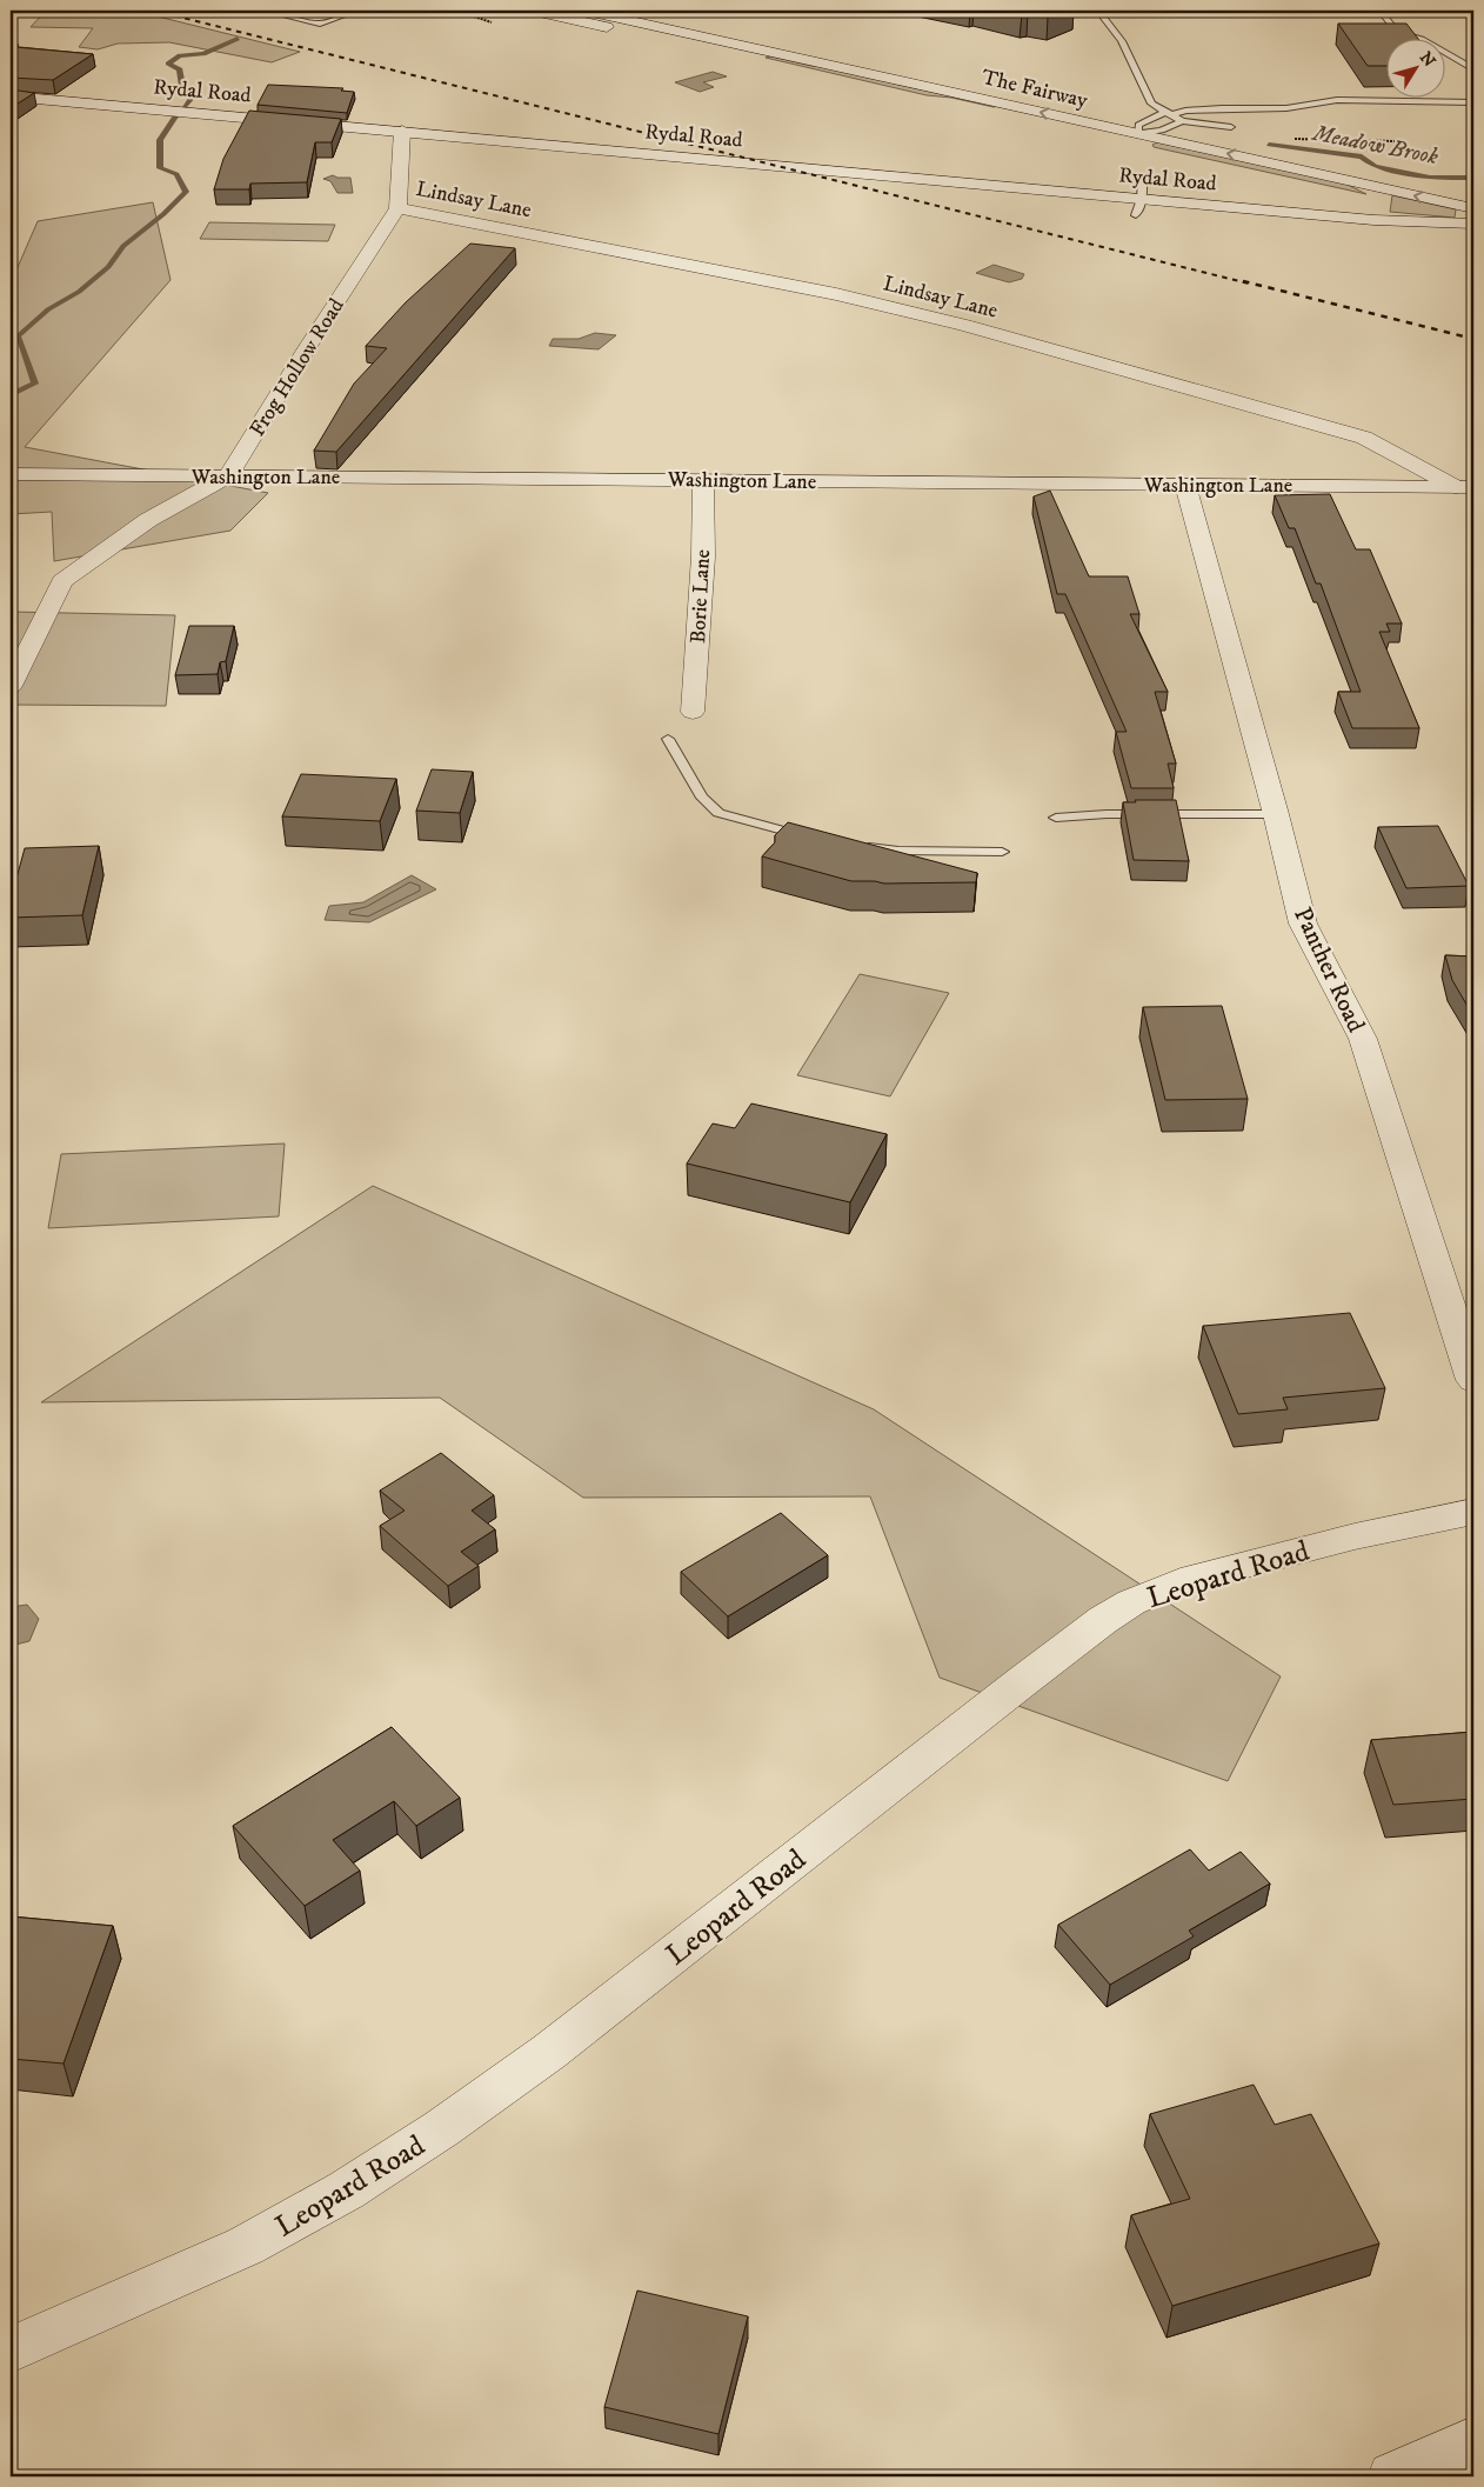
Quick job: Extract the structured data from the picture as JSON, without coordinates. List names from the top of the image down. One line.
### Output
{"streets":{"street":["The Fairway","Rydal Road","Lindsay Lane","Frog Hollow Road","Washington Lane","Borie Lane","Panther Road","Leopard Road"]},"crossings":[["The Fairway","Rydal Road"],["Rydal Road","Frog Hollow Road"],["Lindsay Lane","Frog Hollow Road"],["Lindsay Lane","Washington Lane"],["Frog Hollow Road","Washington Lane"],["Washington Lane","Borie Lane"],["Washington Lane","Panther Road"]],"water":["Meadow Brook"],"north":"top right"}
